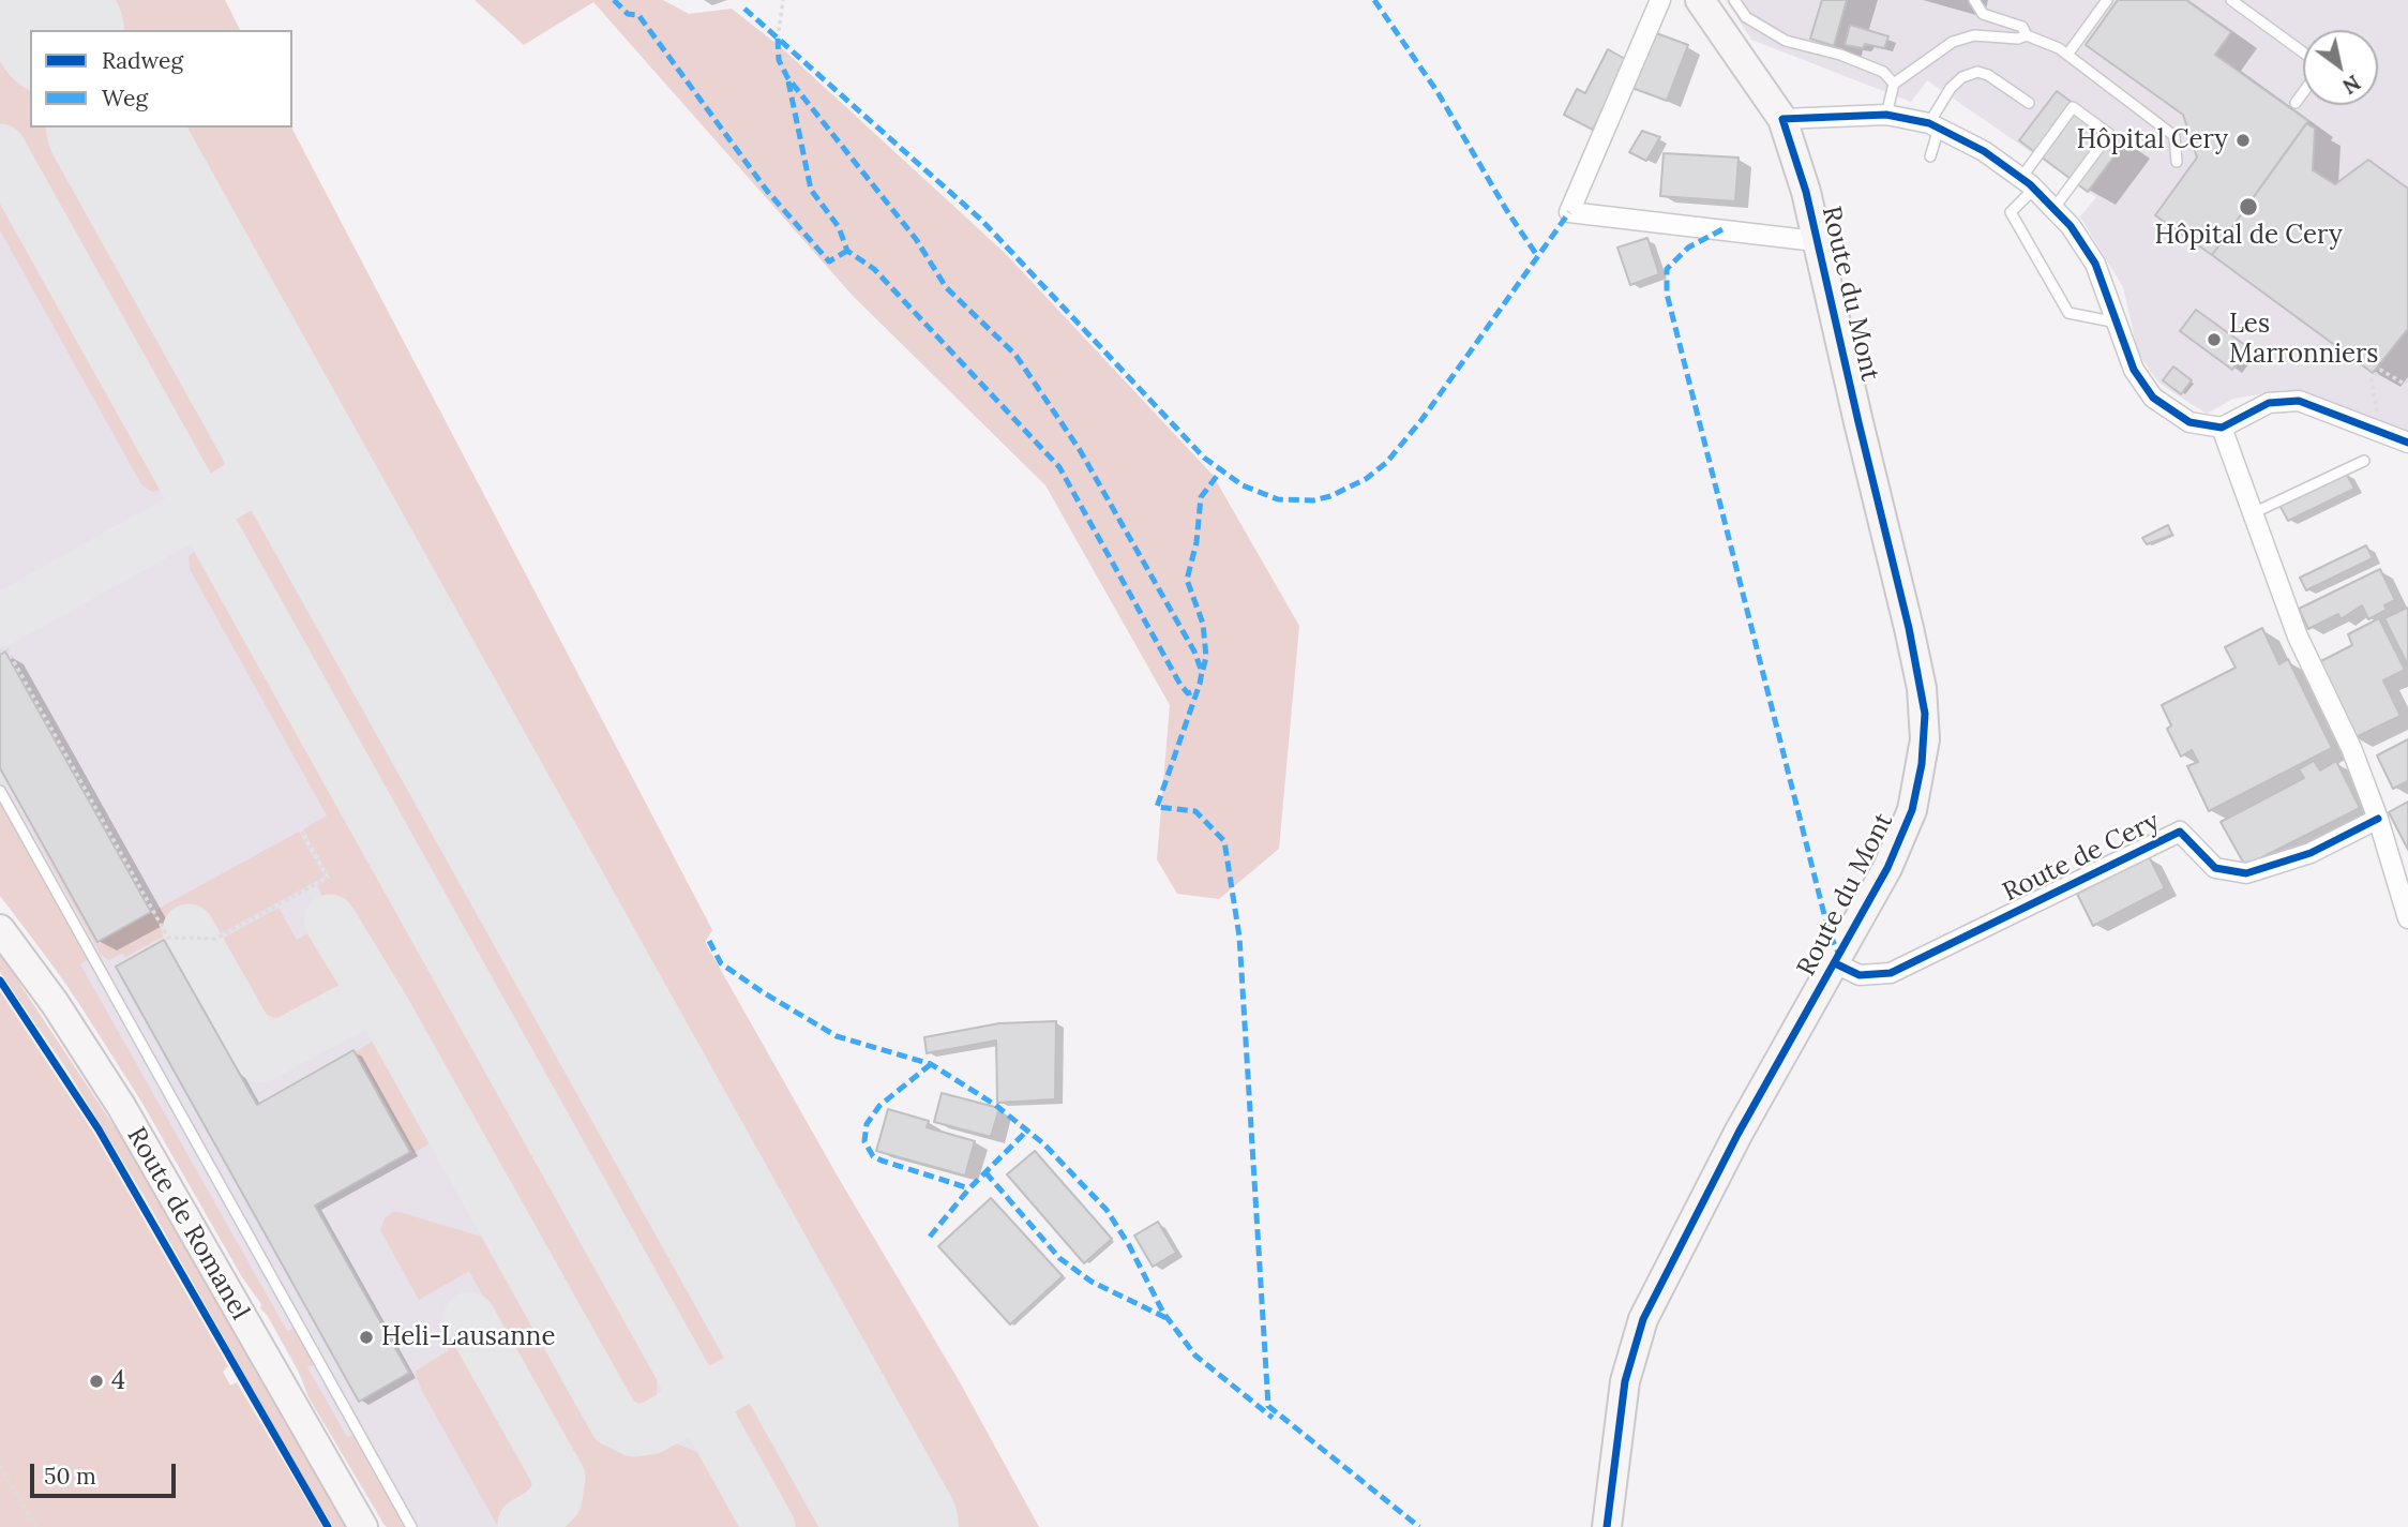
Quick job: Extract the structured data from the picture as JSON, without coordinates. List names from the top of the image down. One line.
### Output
{"streets":{"main road":["Route du Mont","Route de Romanel"],"street":["Route de Cery"]},"crossings":[["Route du Mont","Route de Cery"]],"places":["Hôpital Cery","Hôpital de Cery","Les Marronniers","Heli-Lausanne","4"],"legend":["Radweg","Weg"],"scale_bar":"50 m","north":"bottom right"}
